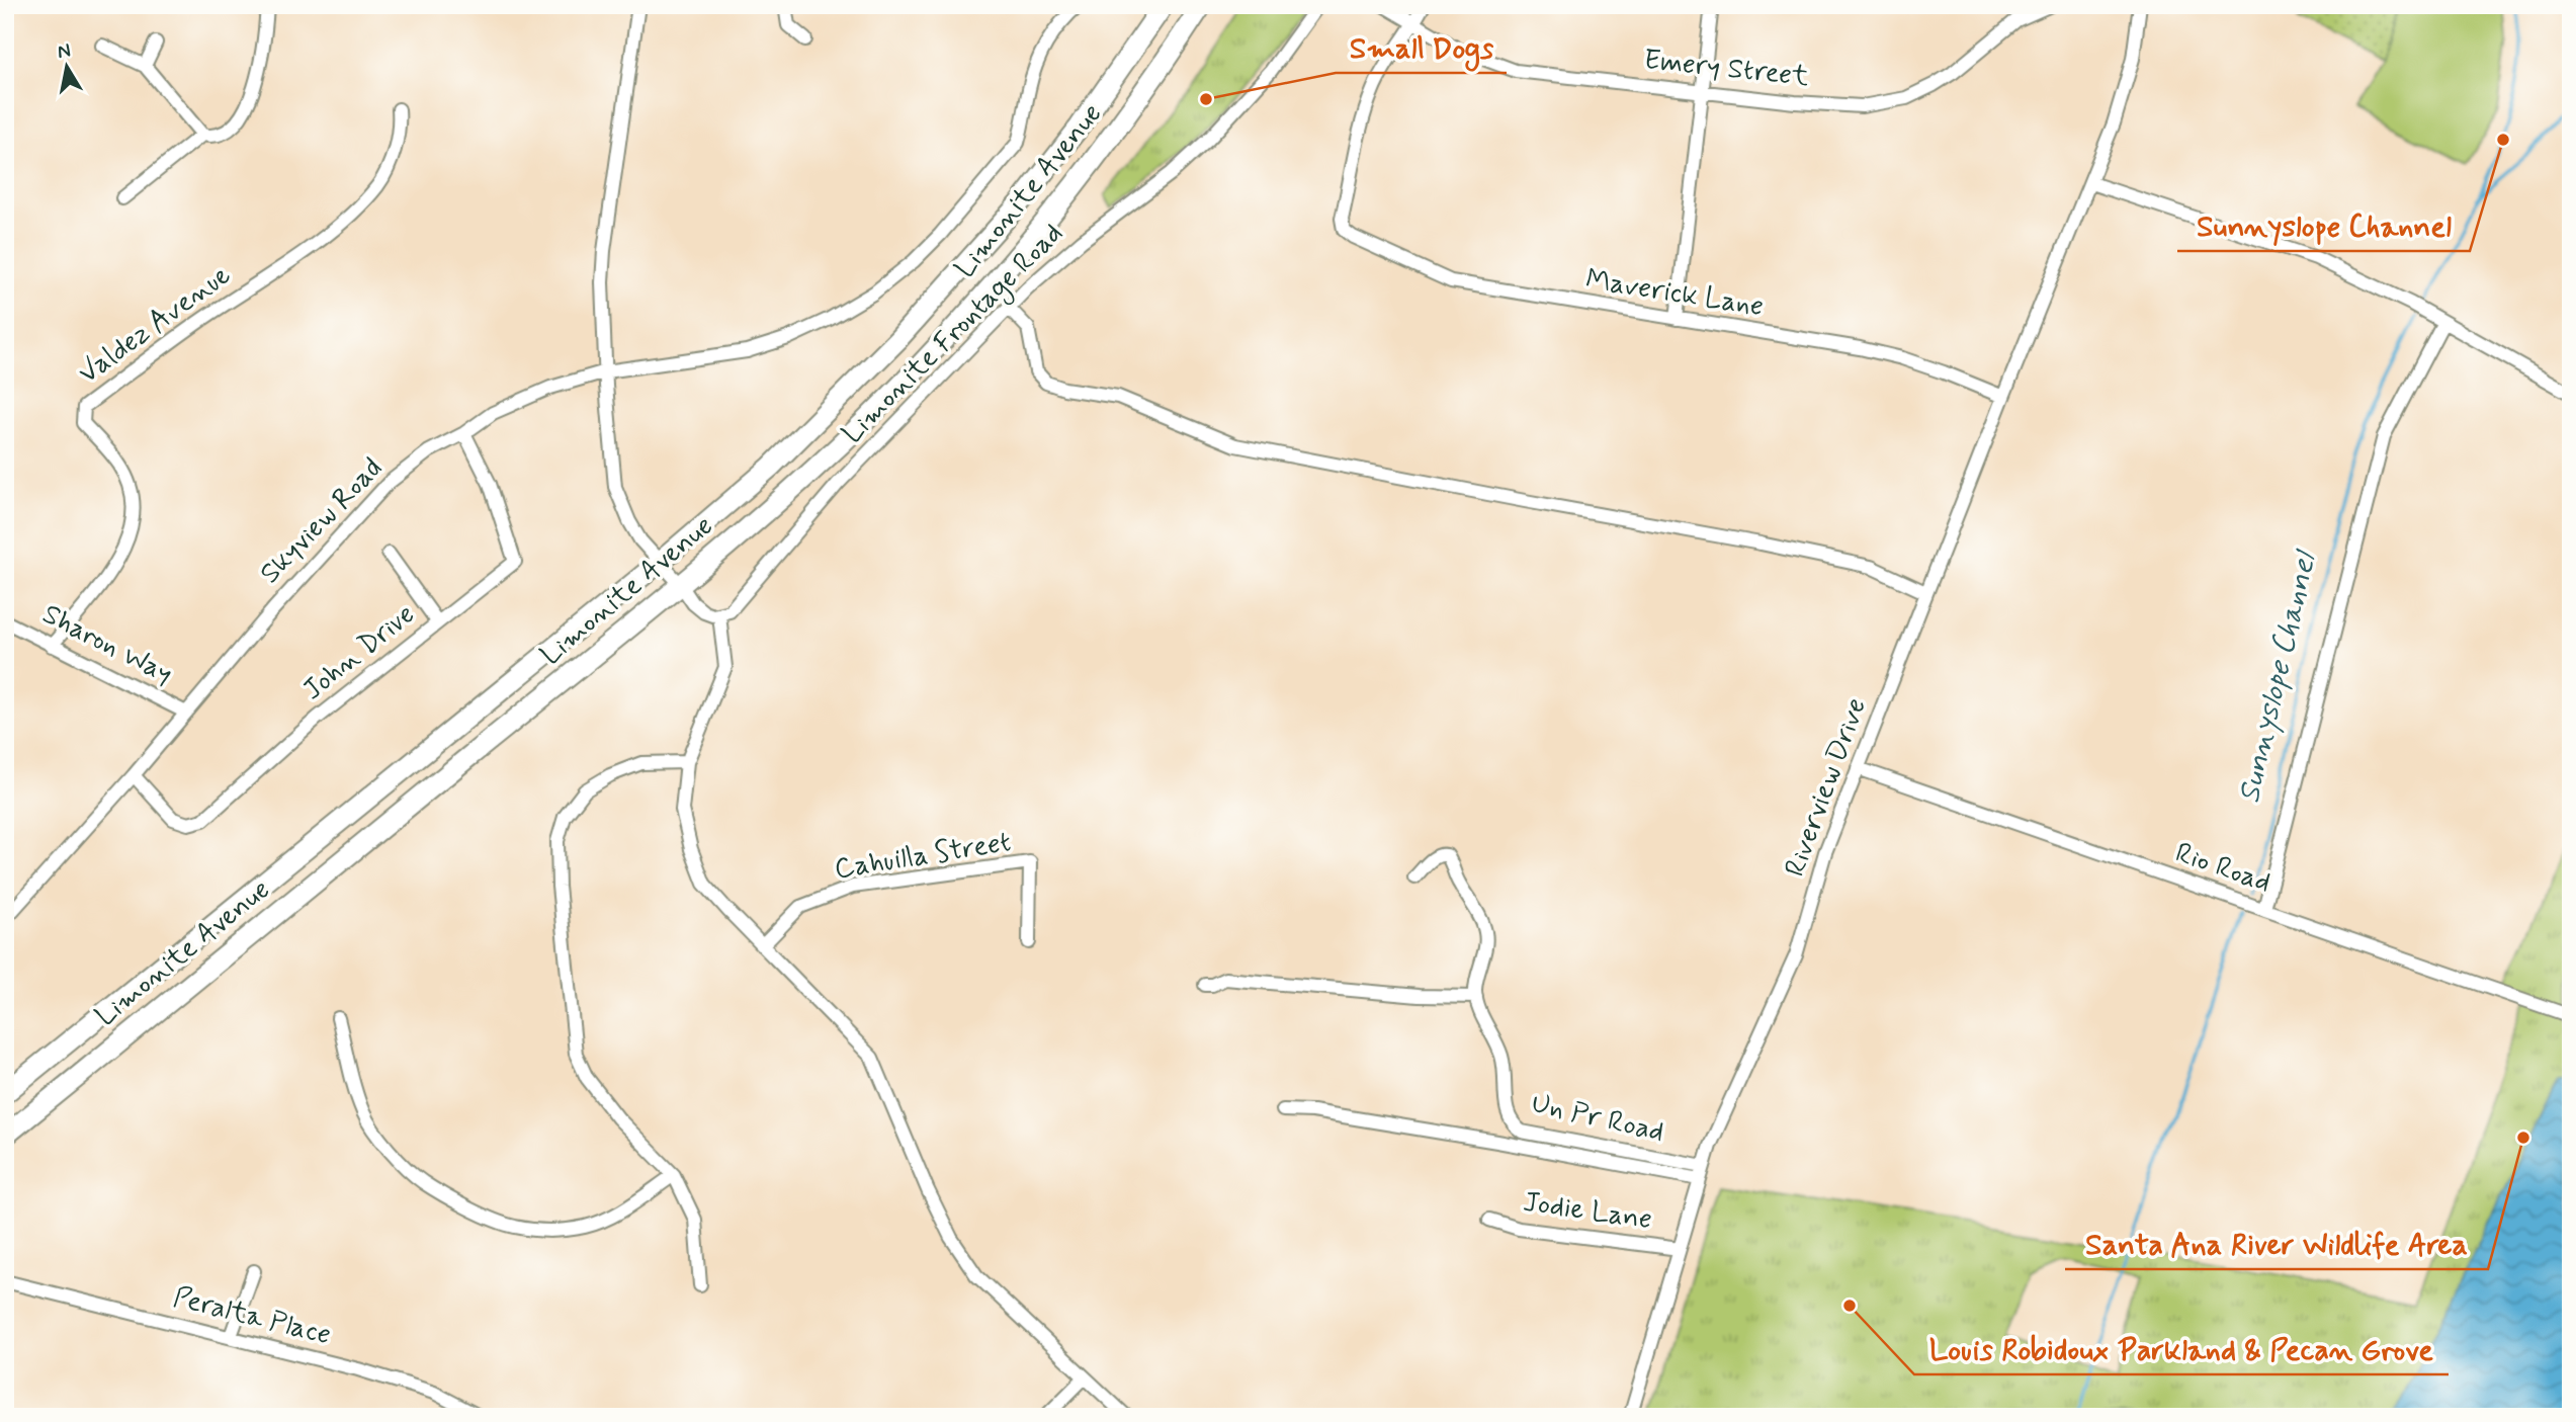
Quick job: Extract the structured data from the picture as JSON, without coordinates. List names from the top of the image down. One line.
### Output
{"streets":{"main road":["Limonite Avenue"],"street":["Emery Street","Maverick Lane","Valdez Avenue","Limonite Frontage Road","Skyview Road","Sharon Way","John Drive","Riverview Drive","Cahuilla Street","Rio Road","Un Pr Road","Jodie Lane","Peralta Place"]},"crossings":[["Emery Street","Maverick Lane"],["Maverick Lane","Riverview Drive"],["Valdez Avenue","Sharon Way"],["Skyview Road","Sharon Way"],["Skyview Road","John Drive"],["Riverview Drive","Rio Road"],["Riverview Drive","Un Pr Road"],["Riverview Drive","Jodie Lane"]],"water":["Sunnyslope Channel"],"places":["Small Dogs","Sunnyslope Channel","Santa Ana River Wildlife Area","Louis Robidoux Parkland & Pecan Grove"],"north":"top"}
